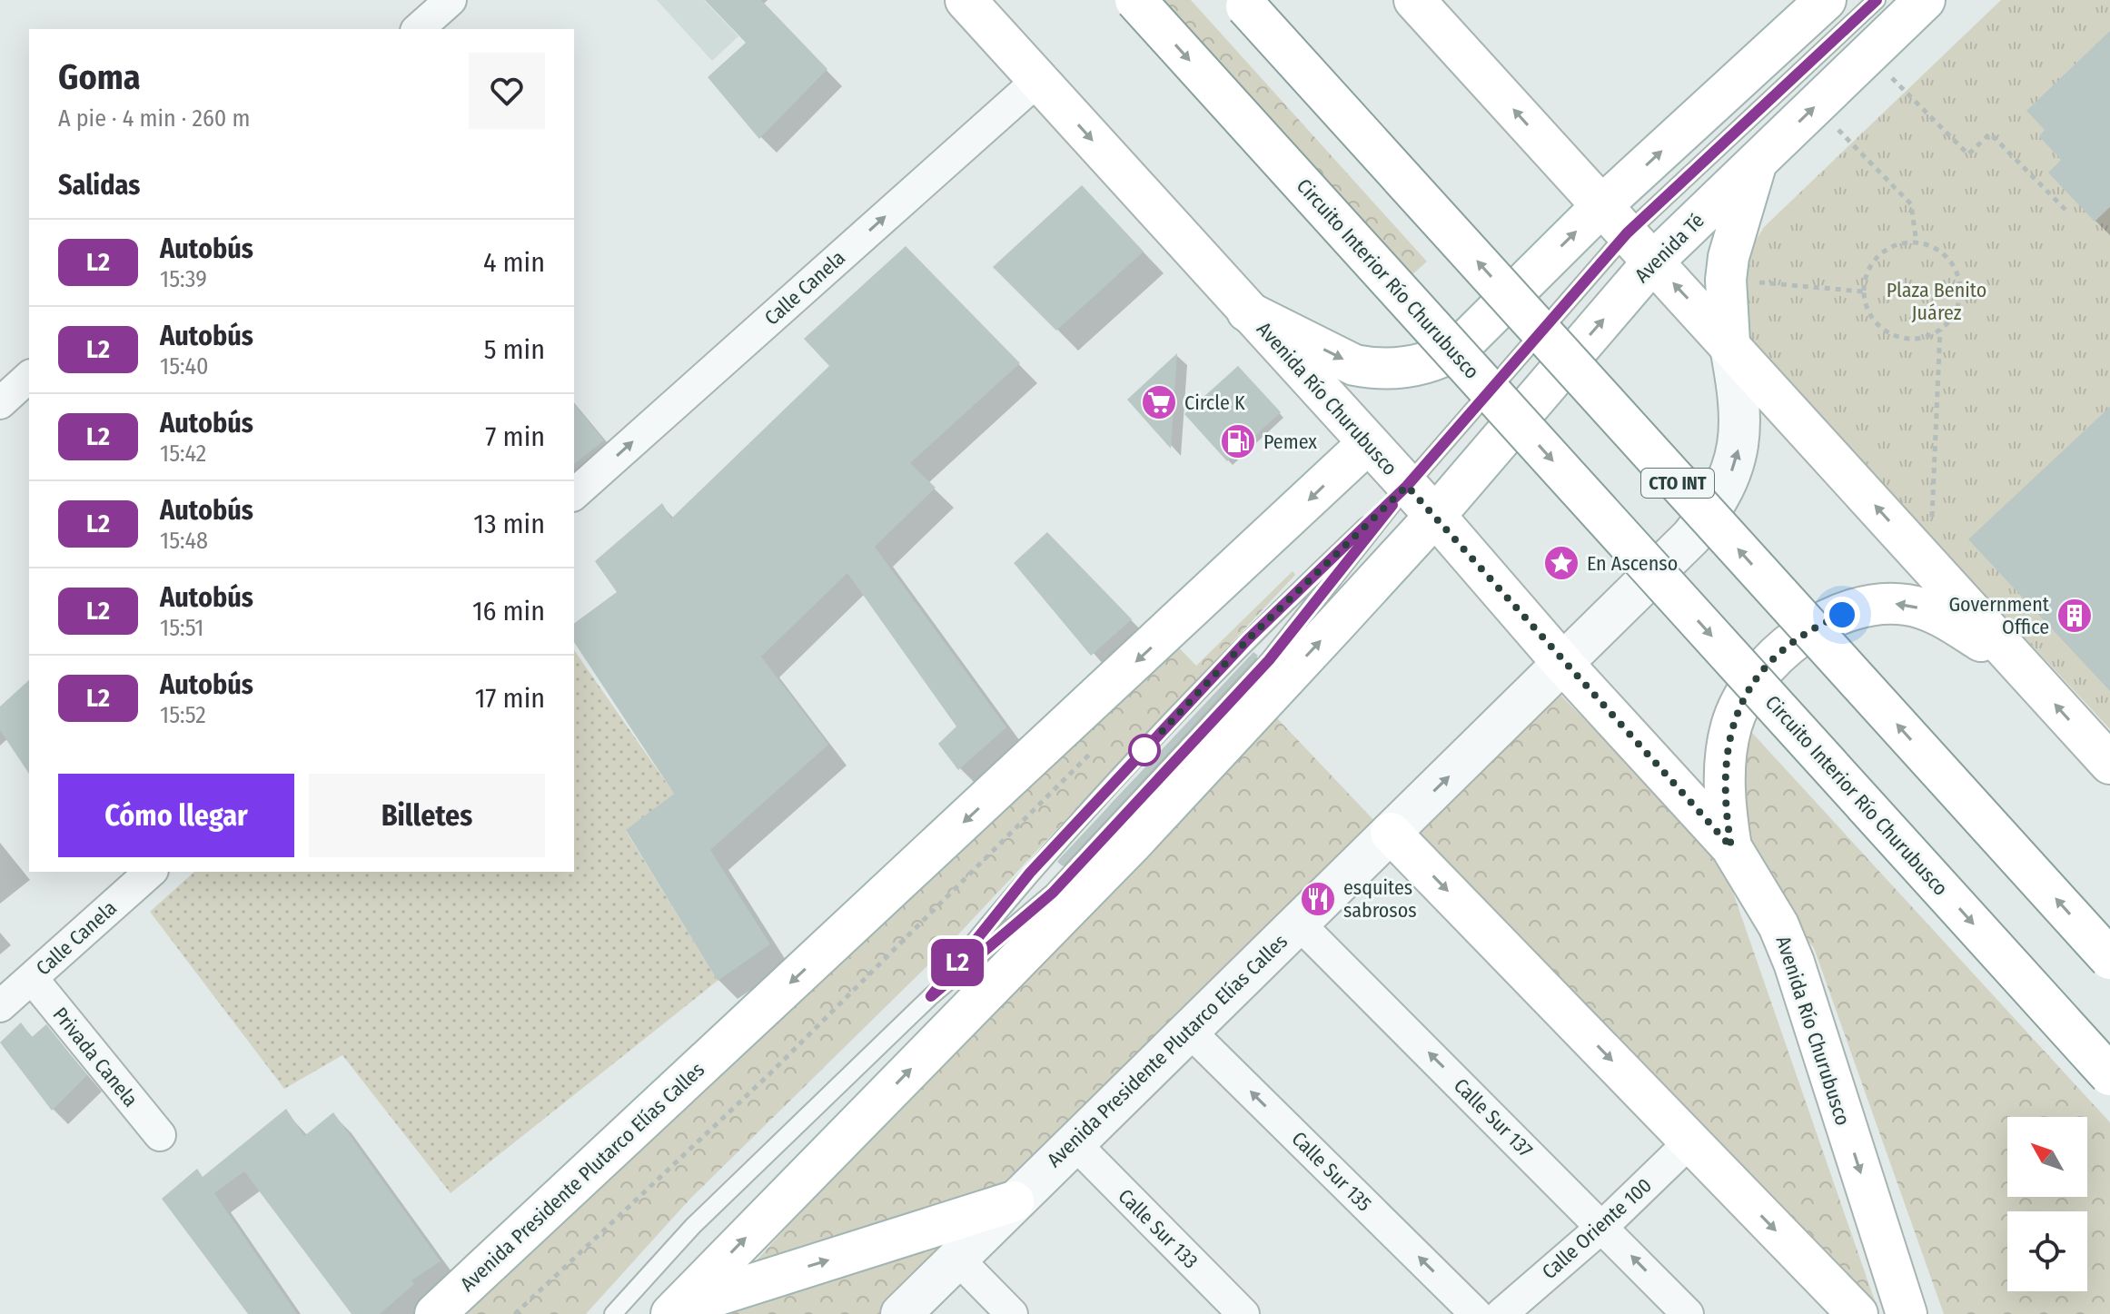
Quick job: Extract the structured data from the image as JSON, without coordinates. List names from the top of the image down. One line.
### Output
{"streets":{"main road":["Avenida Té","Circuito Interior Río Churubusco","Avenida Río Churubusco","CTO INT","Avenida Presidente Plutarco Elías Calles"],"street":["Calle Canela","Privada Canela","Calle Sur 137","Calle Sur 135","Calle Sur 133","Calle Oriente 100"]},"crossings":[["Avenida Té","Avenida Río Churubusco"],["Calle Canela","Avenida Río Churubusco"],["Calle Canela","Privada Canela"],["Avenida Río Churubusco","Avenida Presidente Plutarco Elías Calles"],["Avenida Presidente Plutarco Elías Calles","Calle Sur 137"],["Avenida Presidente Plutarco Elías Calles","Calle Sur 135"],["Avenida Presidente Plutarco Elías Calles","Calle Sur 133"],["Calle Sur 137","Calle Oriente 100"]],"one_way":["Calle Canela","Calle Sur 137","Calle Sur 135"],"parks":["Plaza Benito Juárez"],"places":{"supermarket":["Circle K"],"fuel station":["Pemex"],"place":["En Ascenso"],"building":["Government Office"],"restaurant":["esquites sabrosos"]},"lines":["bus line L2"],"north":"top left","page":{"on_map":"L2","heading":[["Goma","A pie · 4 min · 260 m"],"Salidas"],"list":[{"mark":"L2","name":"Autobús","note":"15:39","value":"4 min"},{"mark":"L2","name":"Autobús","note":"15:40","value":"5 min"},{"mark":"L2","name":"Autobús","note":"15:42","value":"7 min"},{"mark":"L2","name":"Autobús","note":"15:48","value":"13 min"},{"mark":"L2","name":"Autobús","note":"15:51","value":"16 min"},{"mark":"L2","name":"Autobús","note":"15:52","value":"17 min"}],"buttons":["Cómo llegar","Billetes"]}}
